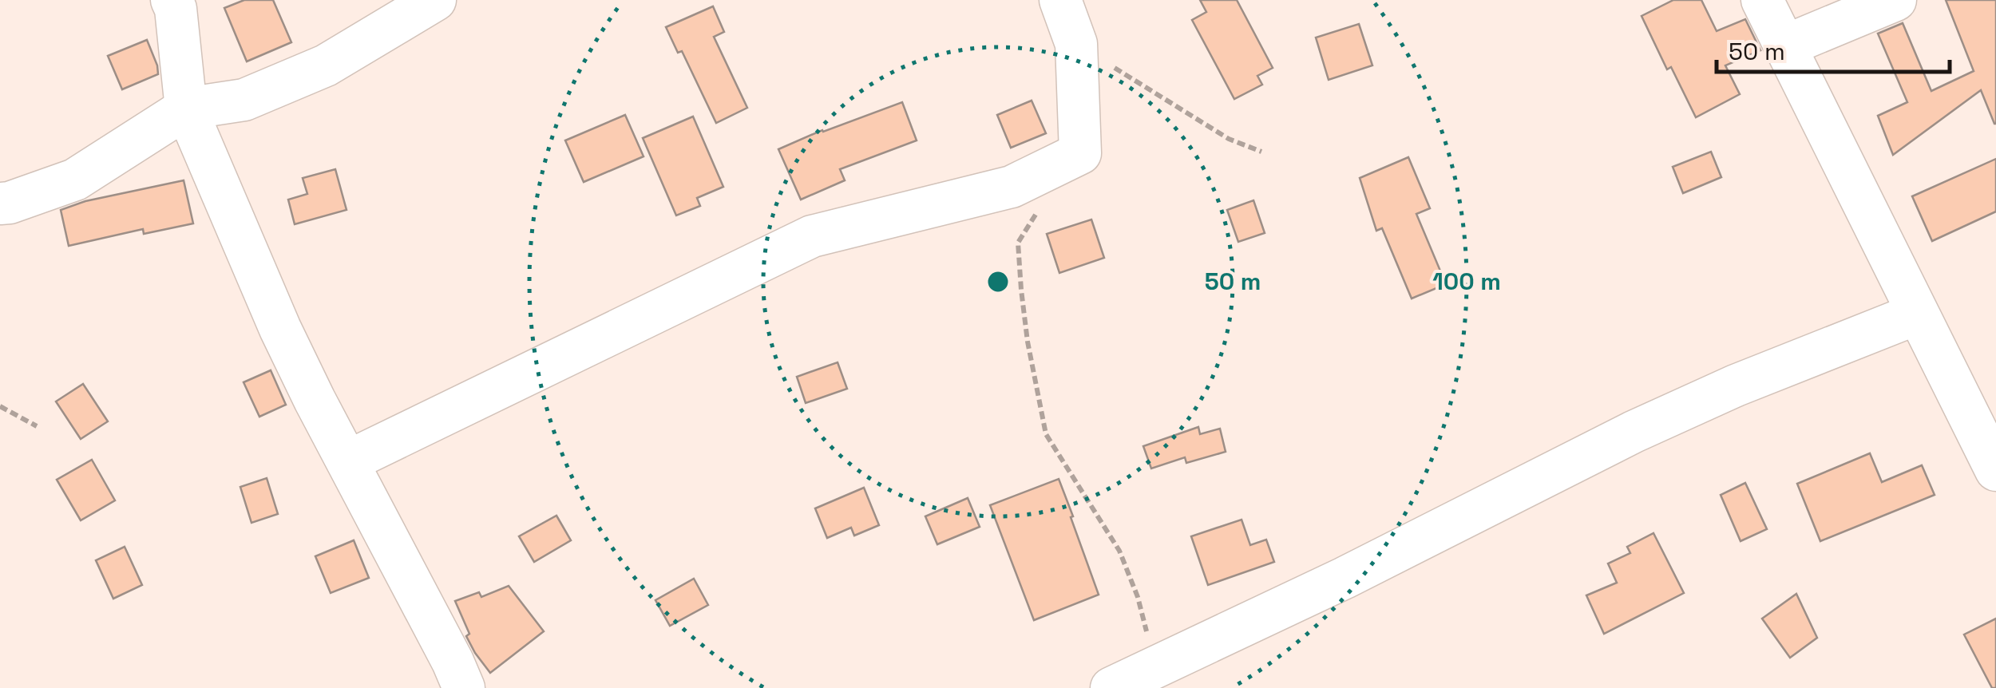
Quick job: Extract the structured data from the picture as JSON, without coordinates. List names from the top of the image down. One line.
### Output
{"scale_bar":"50 m","rings":["50 m","100 m"]}
